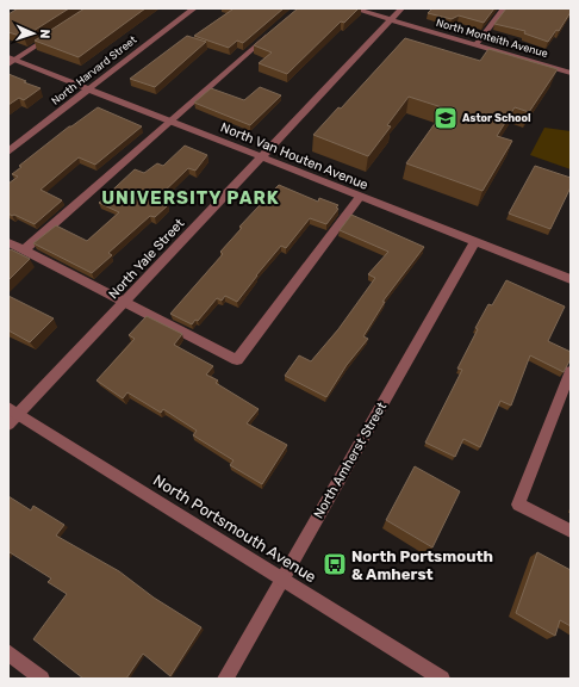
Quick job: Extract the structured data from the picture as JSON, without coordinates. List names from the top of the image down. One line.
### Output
{"streets":{"street":["North Monteith Avenue","North Harvard Street","North Van Houten Avenue","North Yale Street","North Amherst Street","North Portsmouth Avenue"]},"crossings":[["North Monteith Avenue","North Yale Street"],["North Harvard Street","North Van Houten Avenue"],["North Van Houten Avenue","North Yale Street"],["North Van Houten Avenue","North Amherst Street"],["North Yale Street","North Portsmouth Avenue"],["North Amherst Street","North Portsmouth Avenue"]],"districts":["UNIVERSITY PARK"],"places":{"school or university":["Astor School"],"bus stop":["North Portsmouth & Amherst"]},"north":"right"}
